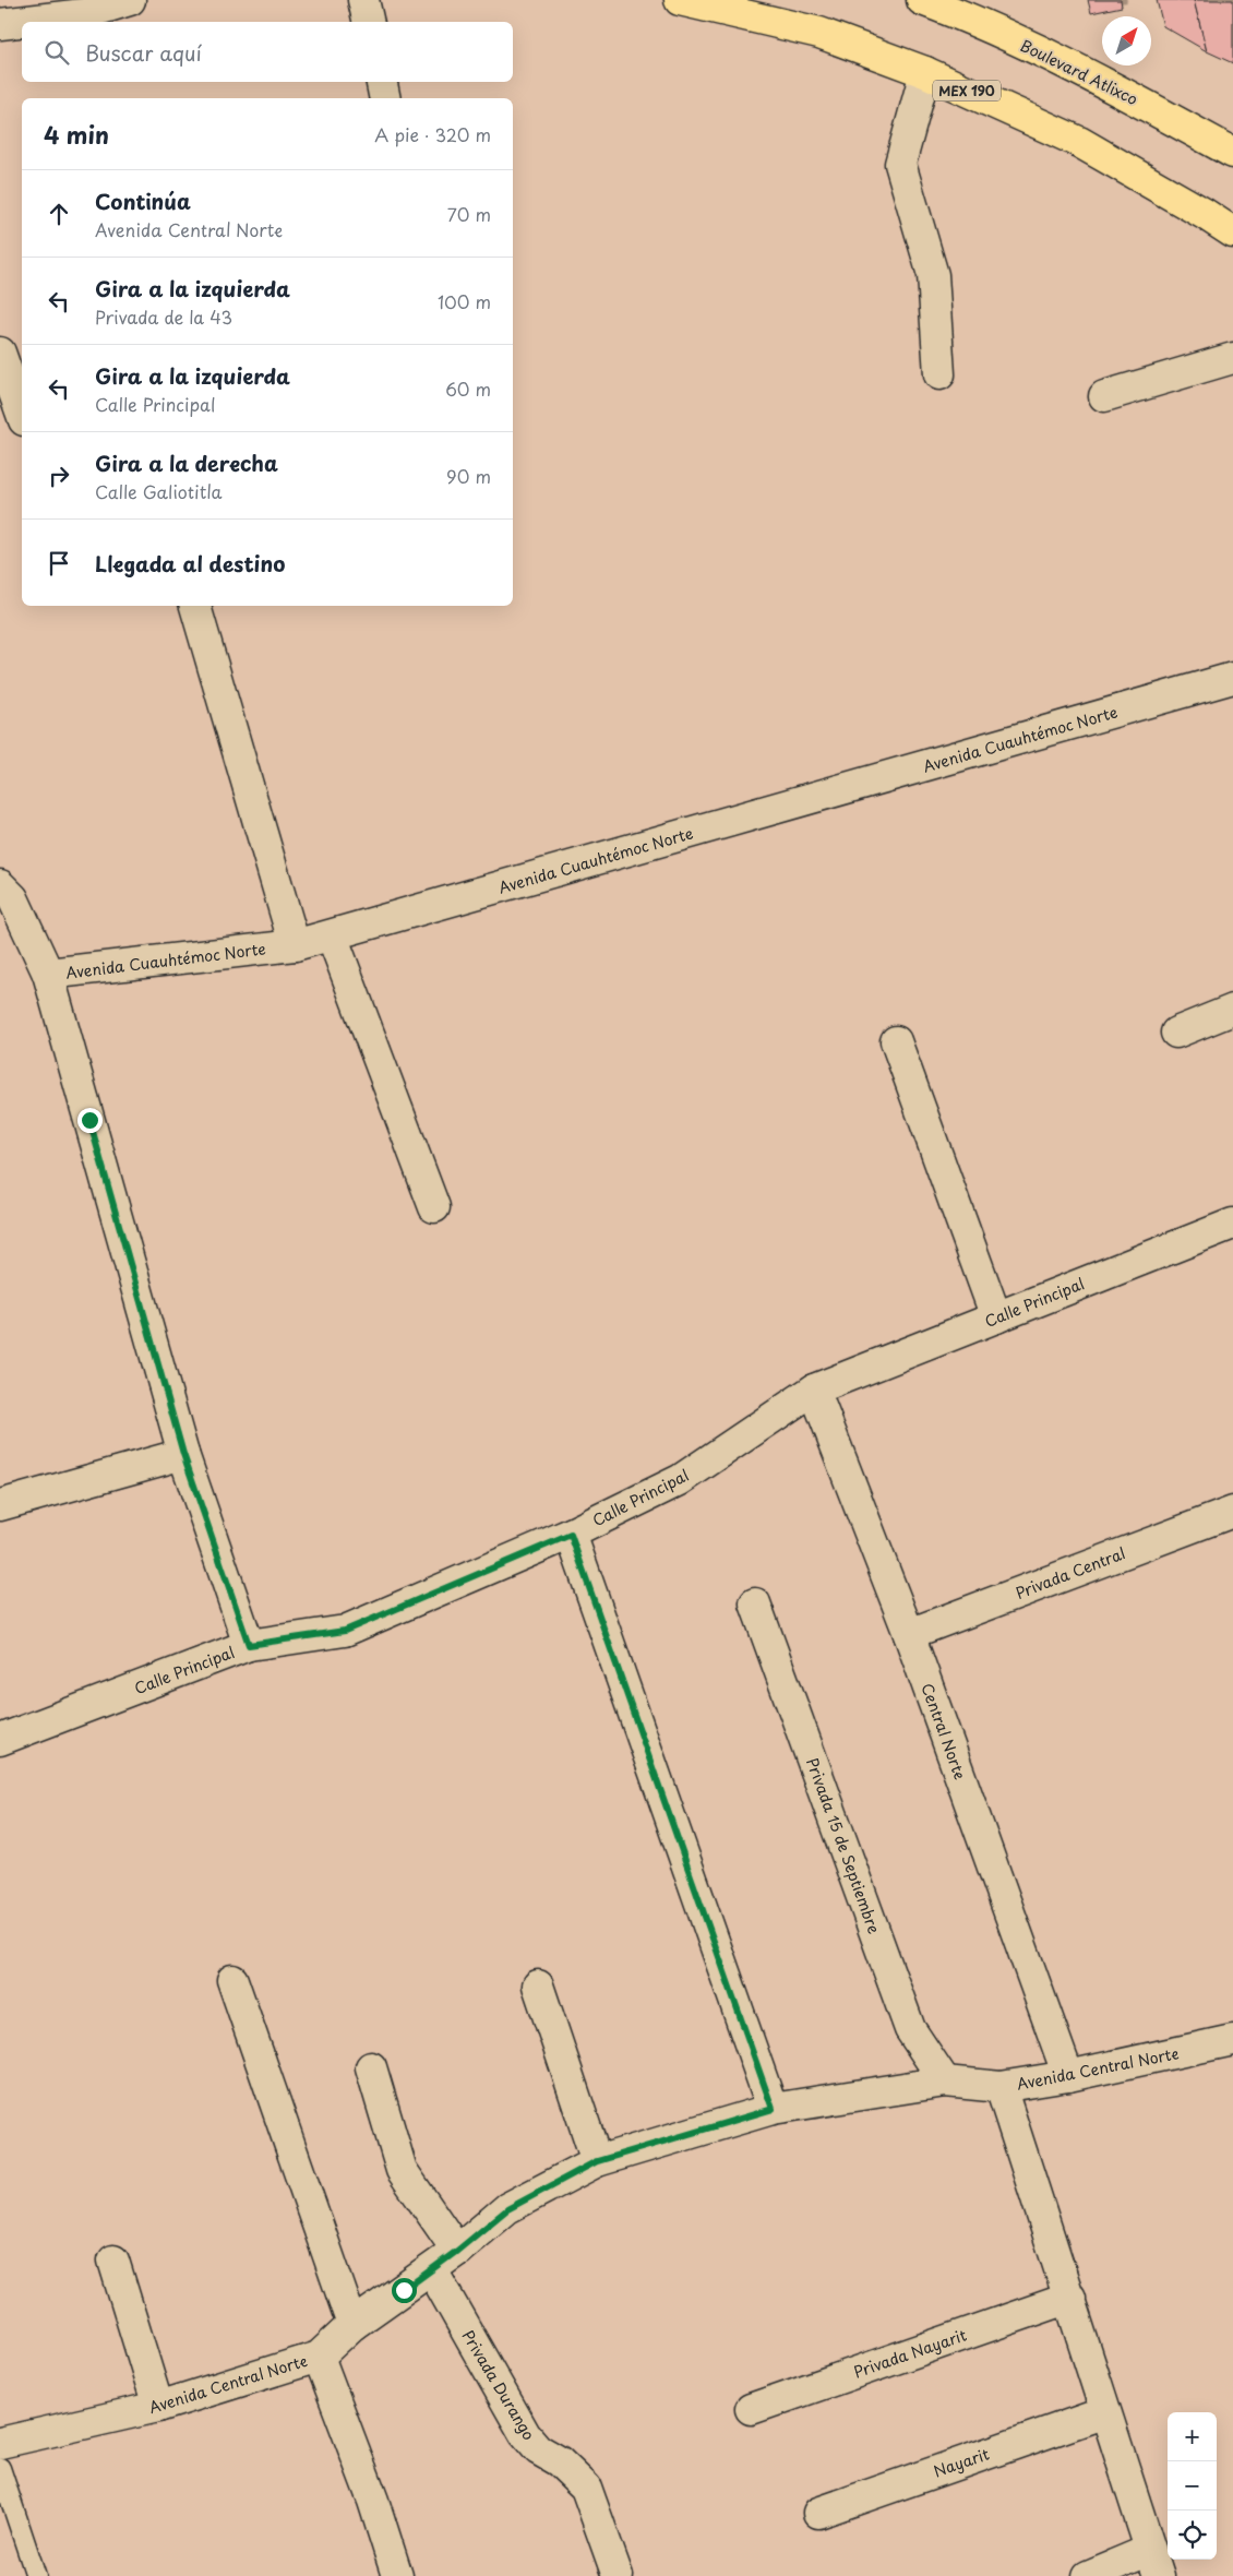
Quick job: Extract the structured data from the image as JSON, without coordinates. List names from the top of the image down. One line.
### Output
{"streets":{"main road":["Boulevard Atlixco","MEX 190"],"street":["Avenida Cuauhtémoc Norte","Calle Principal","Privada Central","Central Norte","Privada 15 de Septiembre","Avenida Central Norte","Privada Nayarit","Privada Durango","Nayarit"]},"crossings":[["Calle Principal","Central Norte"],["Privada Central","Central Norte"],["Central Norte","Avenida Central Norte"],["Privada 15 de Septiembre","Avenida Central Norte"],["Avenida Central Norte","Privada Durango"]],"north":"top right","page":{"search":"Buscar aquí","heading":["4 min","A pie · 320 m"],"list":[["Continúa","Avenida Central Norte","70 m"],["Gira a la izquierda","Privada de la 43","100 m"],["Gira a la izquierda","Calle Principal","60 m"],["Gira a la derecha","Calle Galiotitla","90 m"],"Llegada al destino"],"map_buttons":["+","−"]}}
